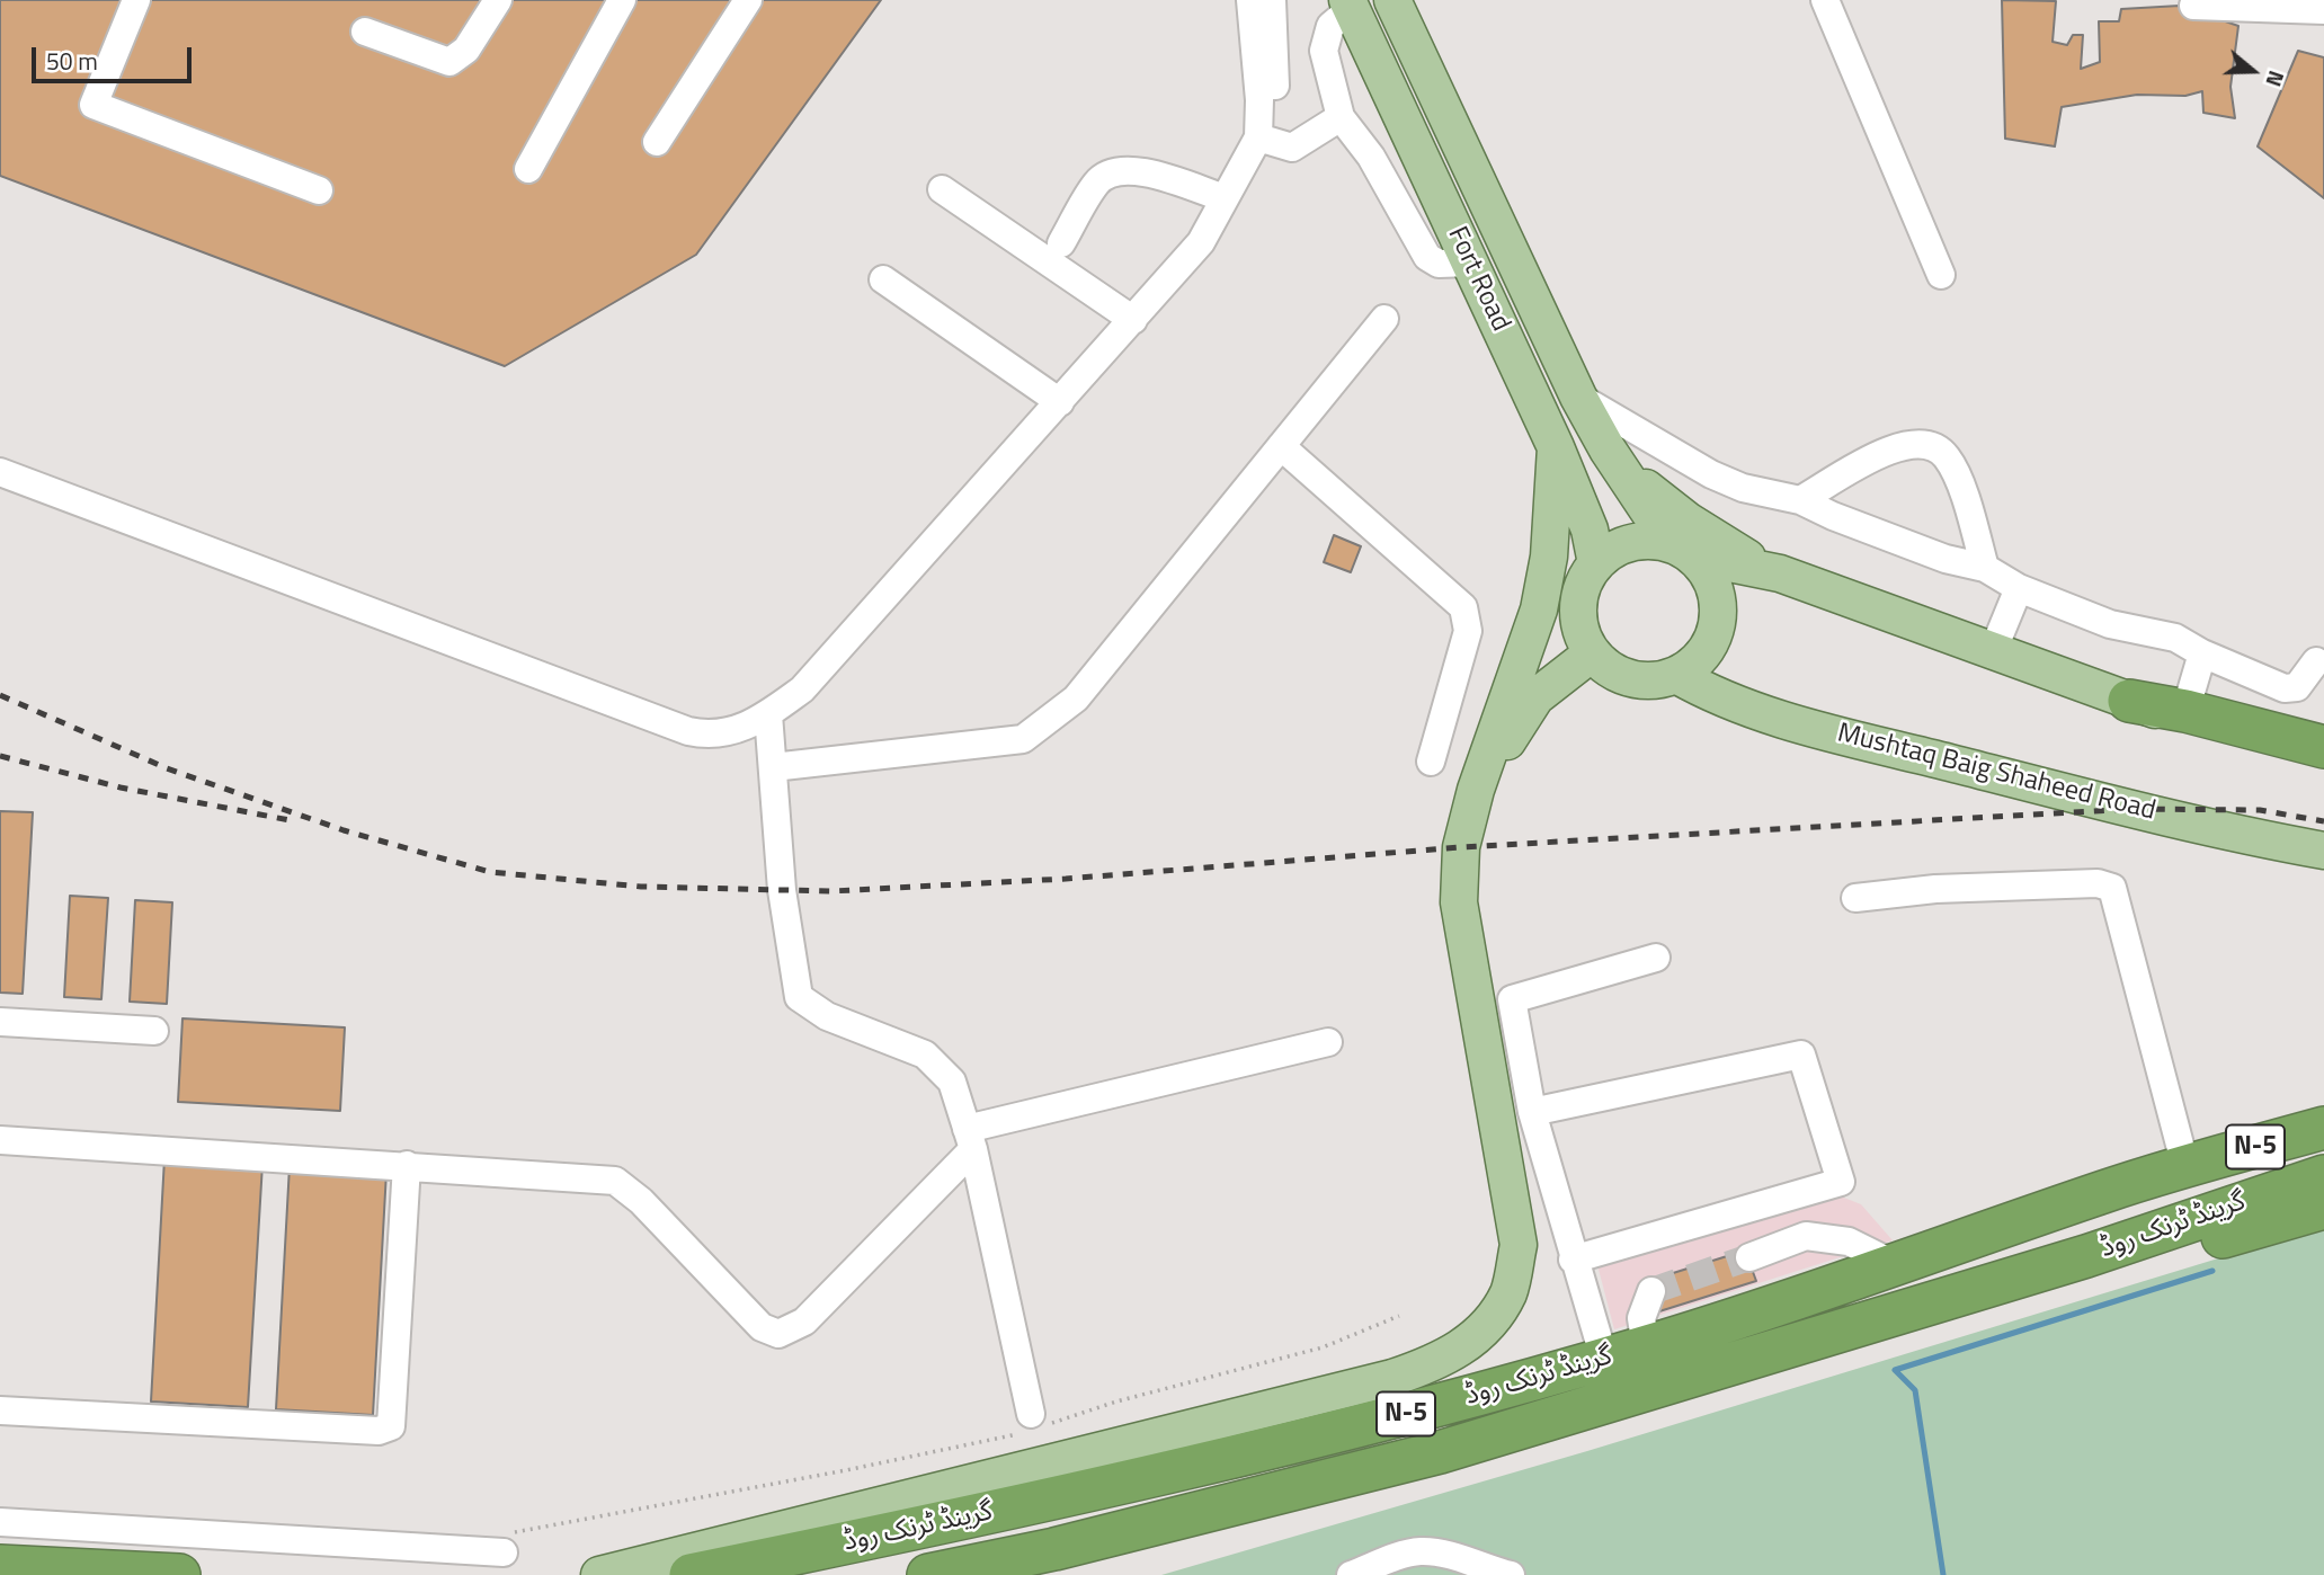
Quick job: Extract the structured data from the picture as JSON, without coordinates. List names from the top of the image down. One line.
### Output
{"streets":{"highway":["N-5","گرینڈ ٹرنک روڈ"],"main road":["Fort Road","Mushtaq Baig Shaheed Road"]},"crossings":[["Fort Road","Mushtaq Baig Shaheed Road"]],"scale_bar":"50 m","north":"right"}
